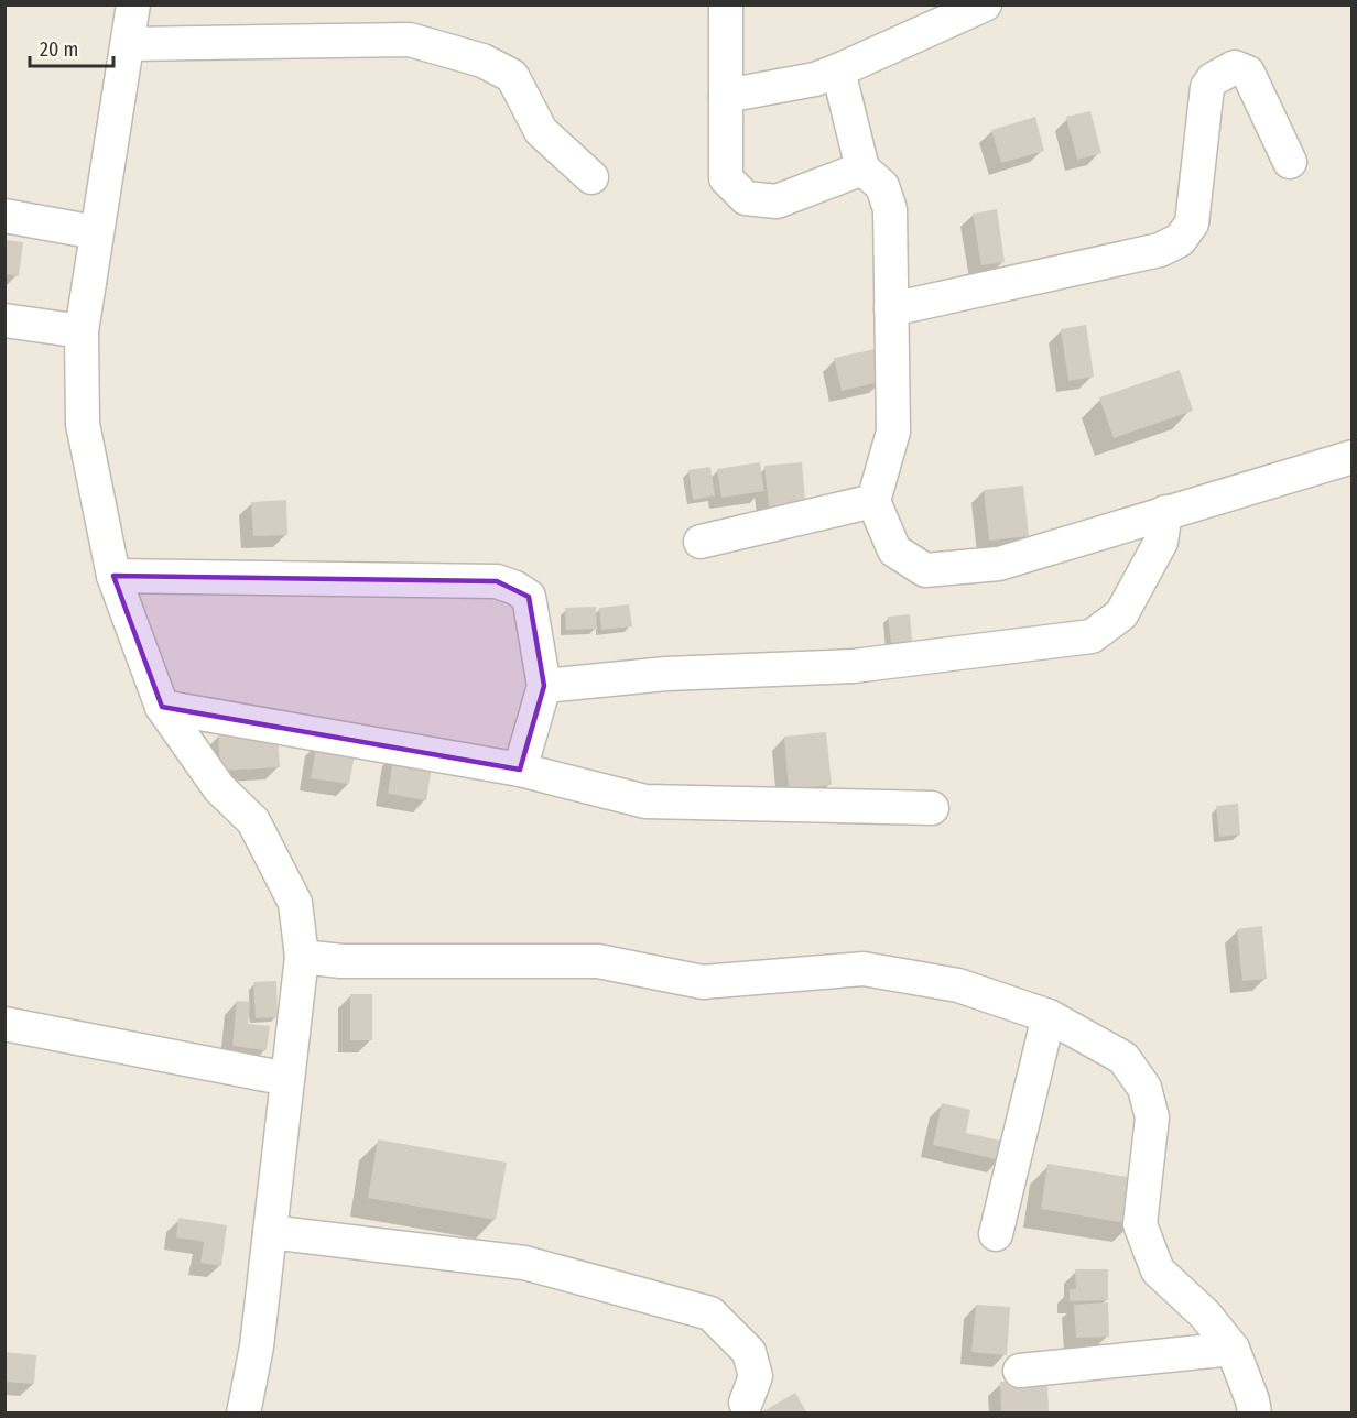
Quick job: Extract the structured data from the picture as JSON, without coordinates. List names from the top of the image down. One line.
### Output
{"scale_bar":"20 m"}
